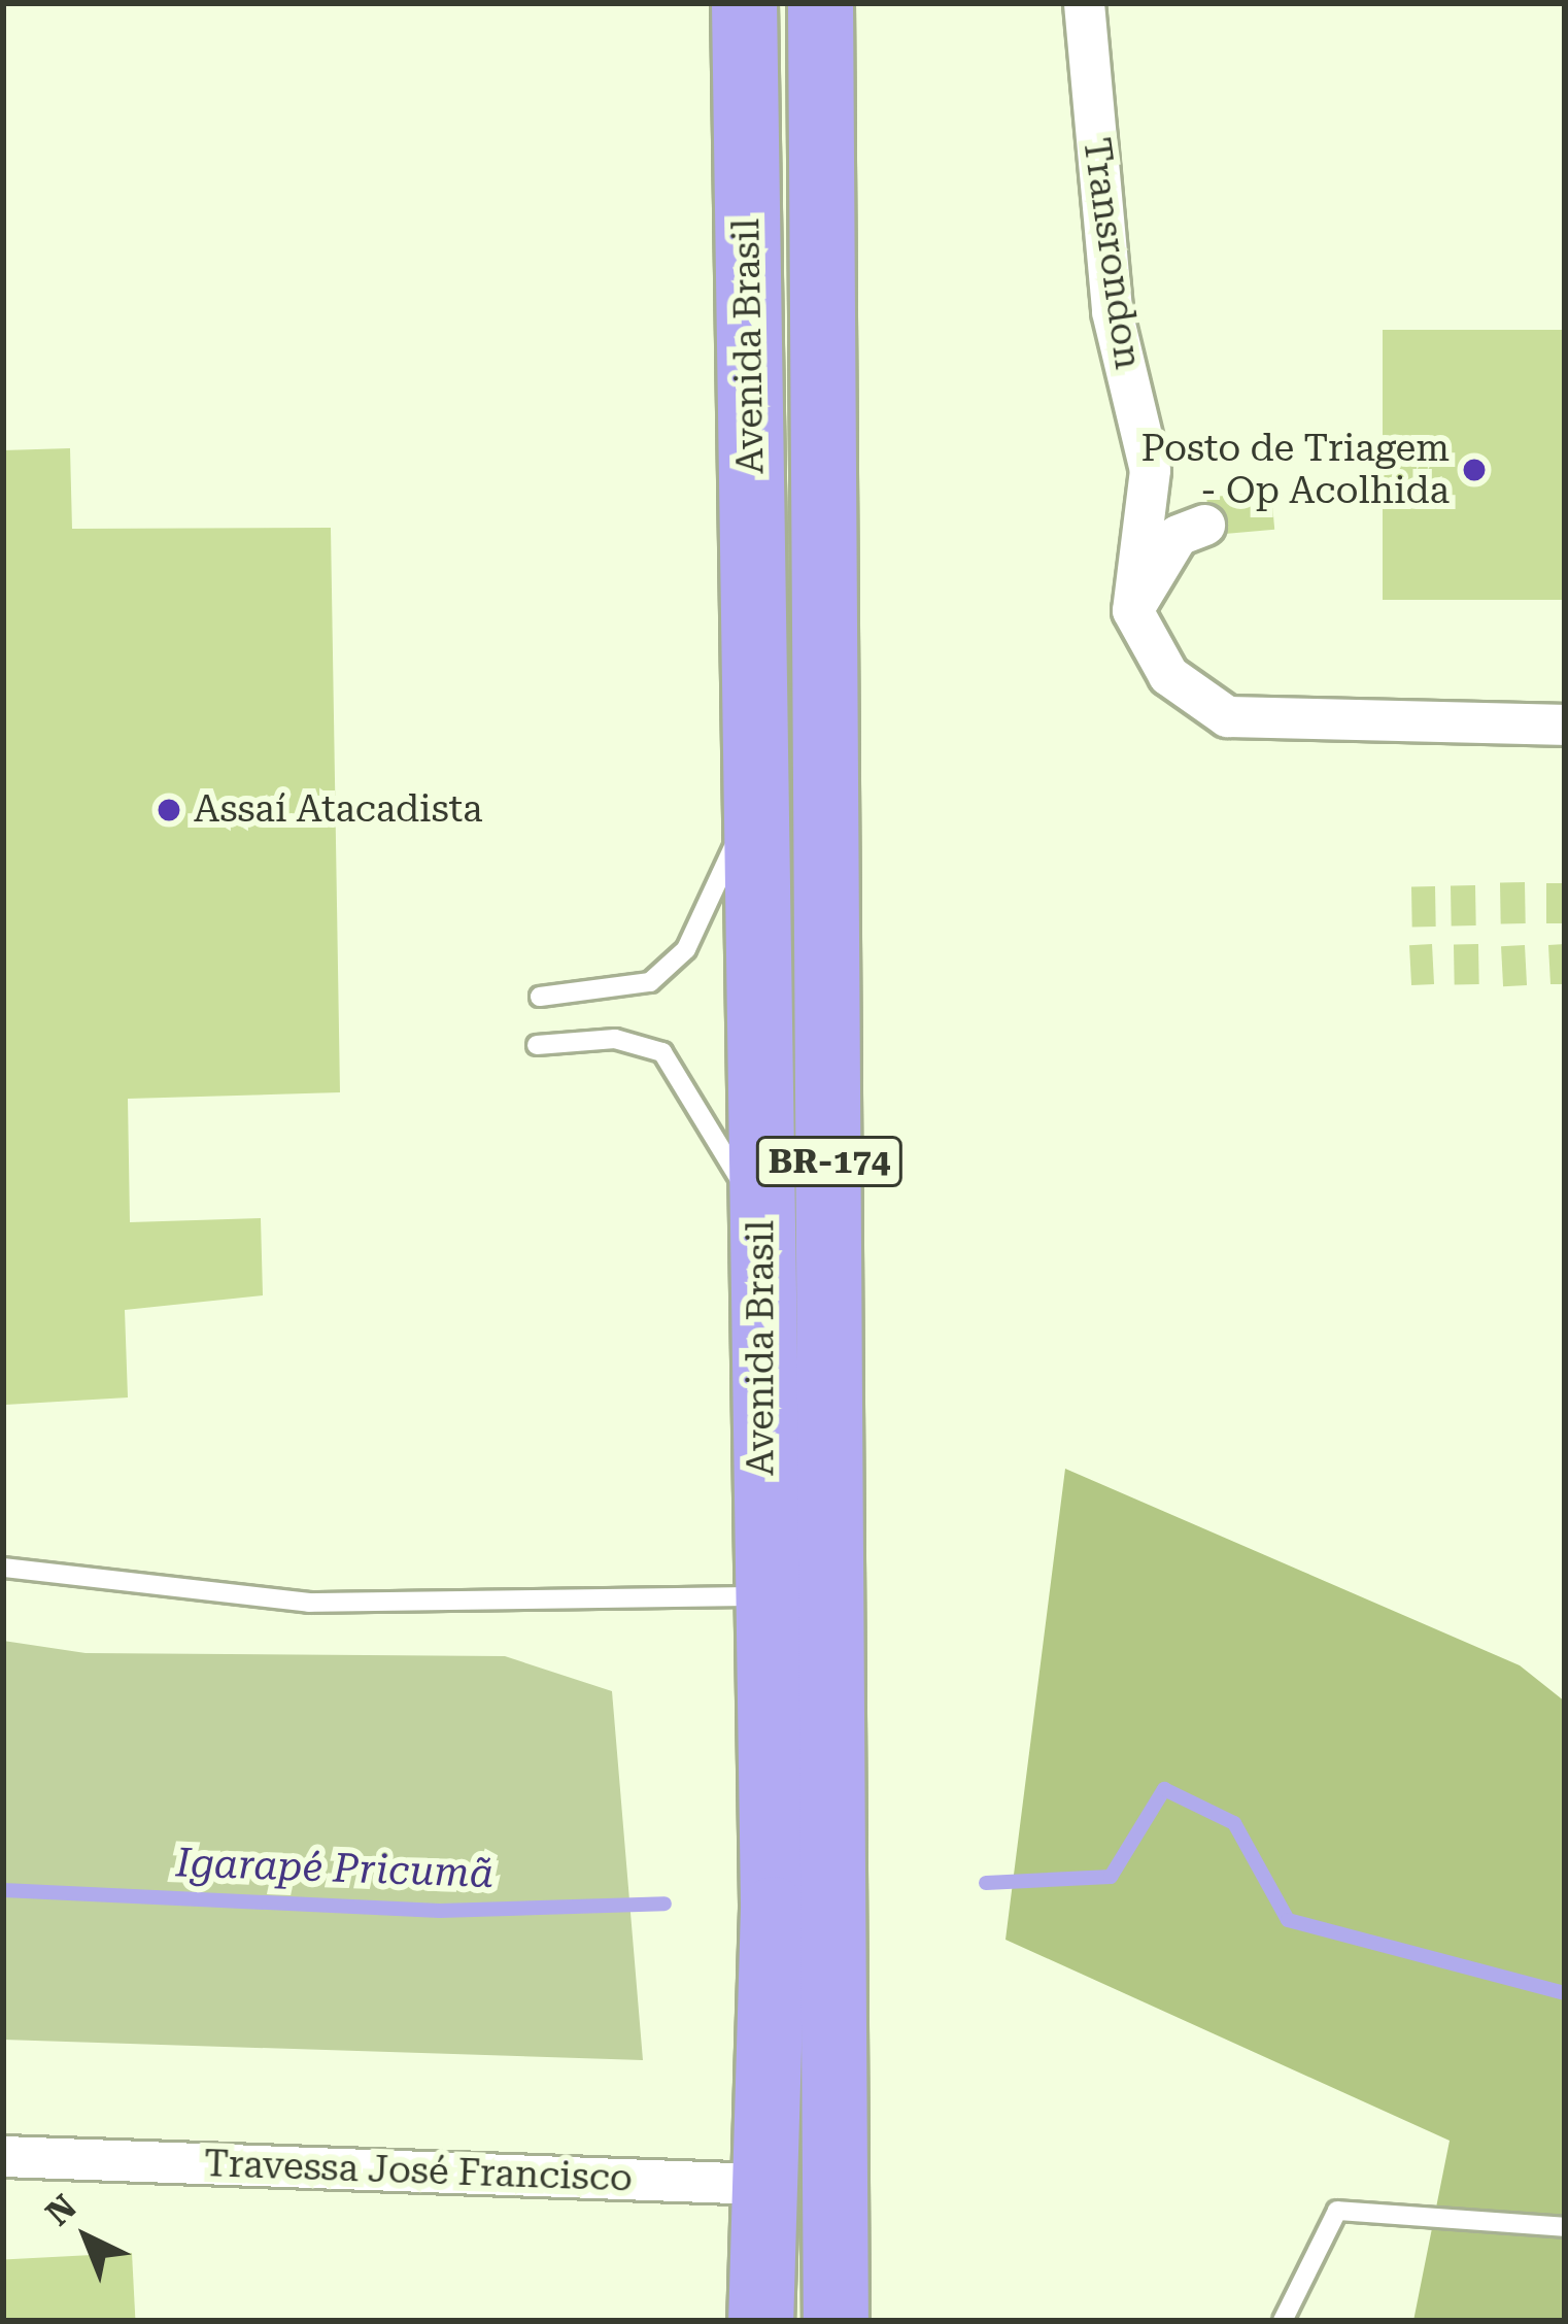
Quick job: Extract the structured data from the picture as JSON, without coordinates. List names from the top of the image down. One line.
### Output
{"streets":{"highway":["Avenida Brasil","BR-174"],"street":["Transrondon","Travessa José Francisco"]},"crossings":[["Avenida Brasil","Travessa José Francisco"]],"water":["Igarapé Pricumã"],"places":["Posto de Triagem - Op Acolhida","Assaí Atacadista"],"north":"top left"}
